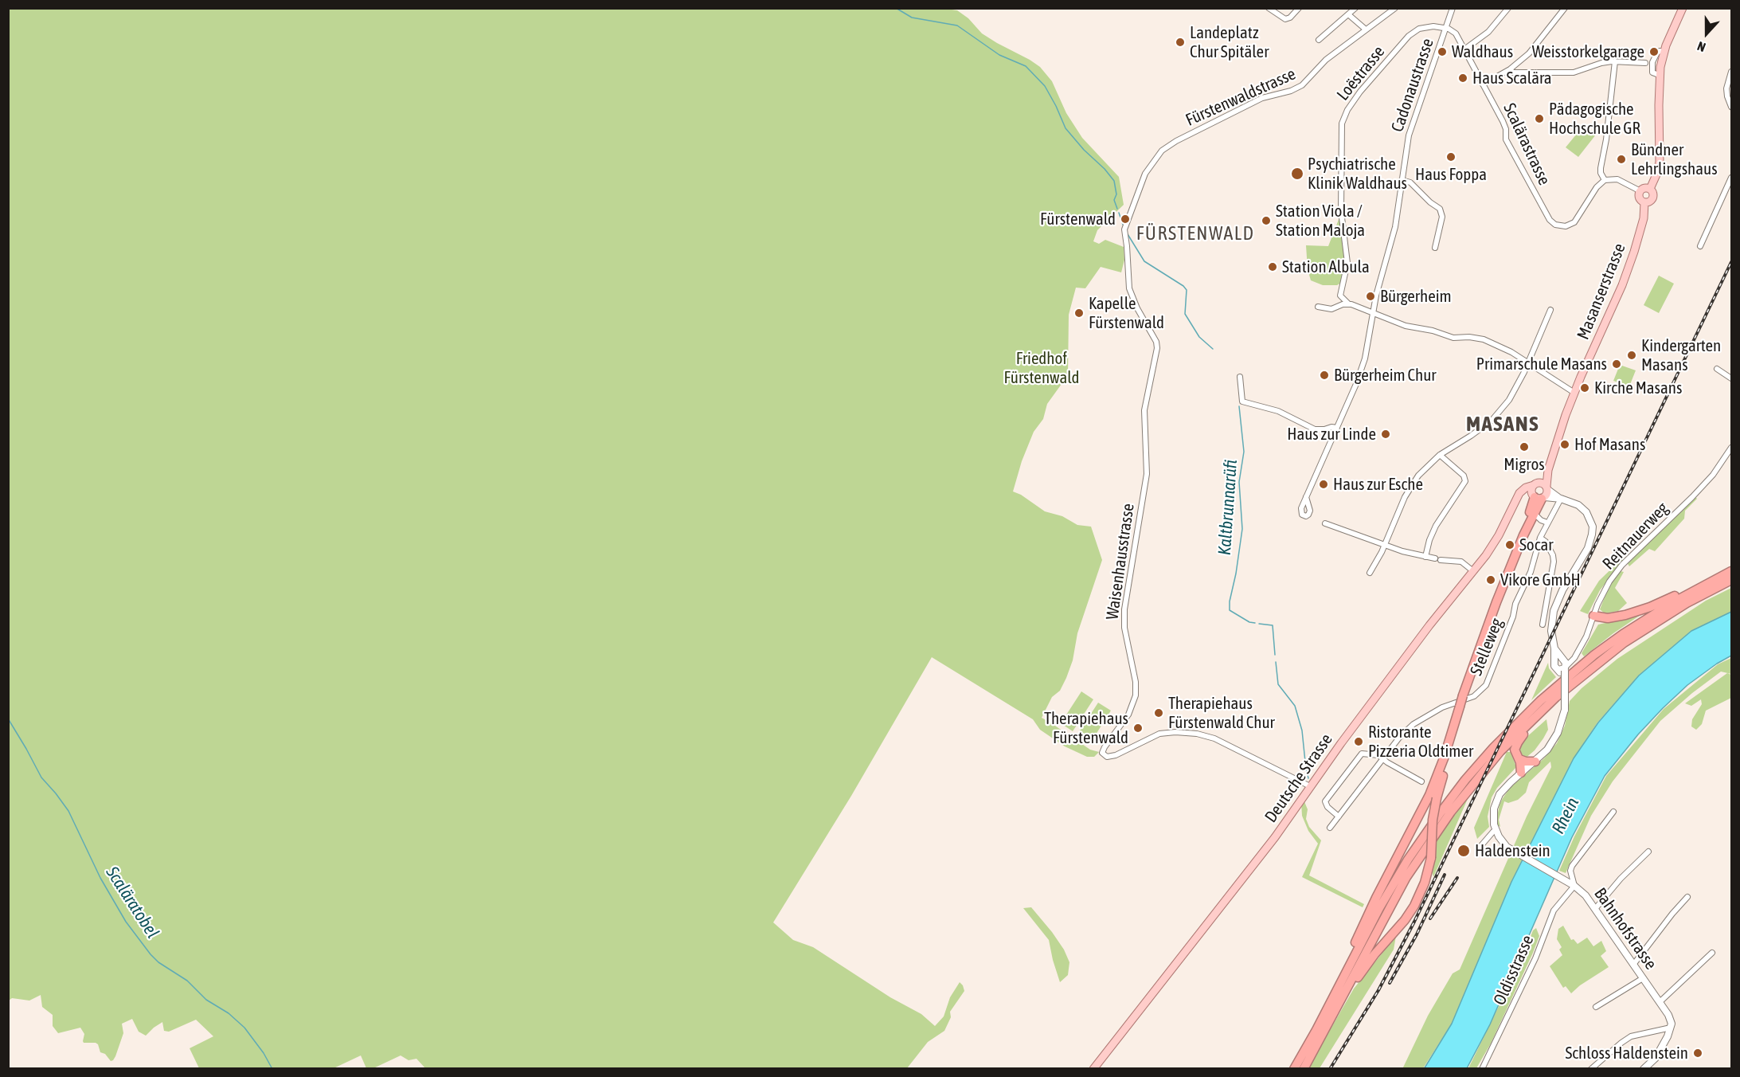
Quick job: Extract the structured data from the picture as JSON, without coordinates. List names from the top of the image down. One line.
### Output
{"streets":{"main road":["Masanserstrasse","Deutsche Strasse"],"street":["Loëstrasse","Cadonaustrasse","Fürstenwaldstrasse","Scalärastrasse","Reitnauerweg","Waisenhausstrasse","Stelleweg","Bahnhofstrasse","Oldisstrasse"]},"crossings":[["Loëstrasse","Cadonaustrasse"],["Loëstrasse","Scalärastrasse"],["Cadonaustrasse","Scalärastrasse"],["Fürstenwaldstrasse","Waisenhausstrasse"],["Masanserstrasse","Deutsche Strasse"],["Waisenhausstrasse","Deutsche Strasse"],["Bahnhofstrasse","Oldisstrasse"]],"districts":["FÜRSTENWALD","MASANS"],"water":["Kaltbrunnarüfi","Rhein","Scaläratobel"],"parks":["Friedhof Fürstenwald"],"places":["Landeplatz Chur Spitäler","Waldhaus","Weisstorkelgarage","Haus Scalära","Pädagogische Hochschule GR","Haus Foppa","Bündner Lehrlingshaus","Psychiatrische Klinik Waldhaus","Fürstenwald","Station Viola / Station Maloja","Station Albula","Bürgerheim","Kapelle Fürstenwald","Kindergarten Masans","Primarschule Masans","Bürgerheim Chur","Kirche Masans","Haus zur Linde","Hof Masans","Migros","Haus zur Esche","Socar","Vikore GmbH","Therapiehaus Fürstenwald Chur","Therapiehaus Fürstenwald","Ristorante Pizzeria Oldtimer","Haldenstein","Schloss Haldenstein"],"north":"bottom"}
